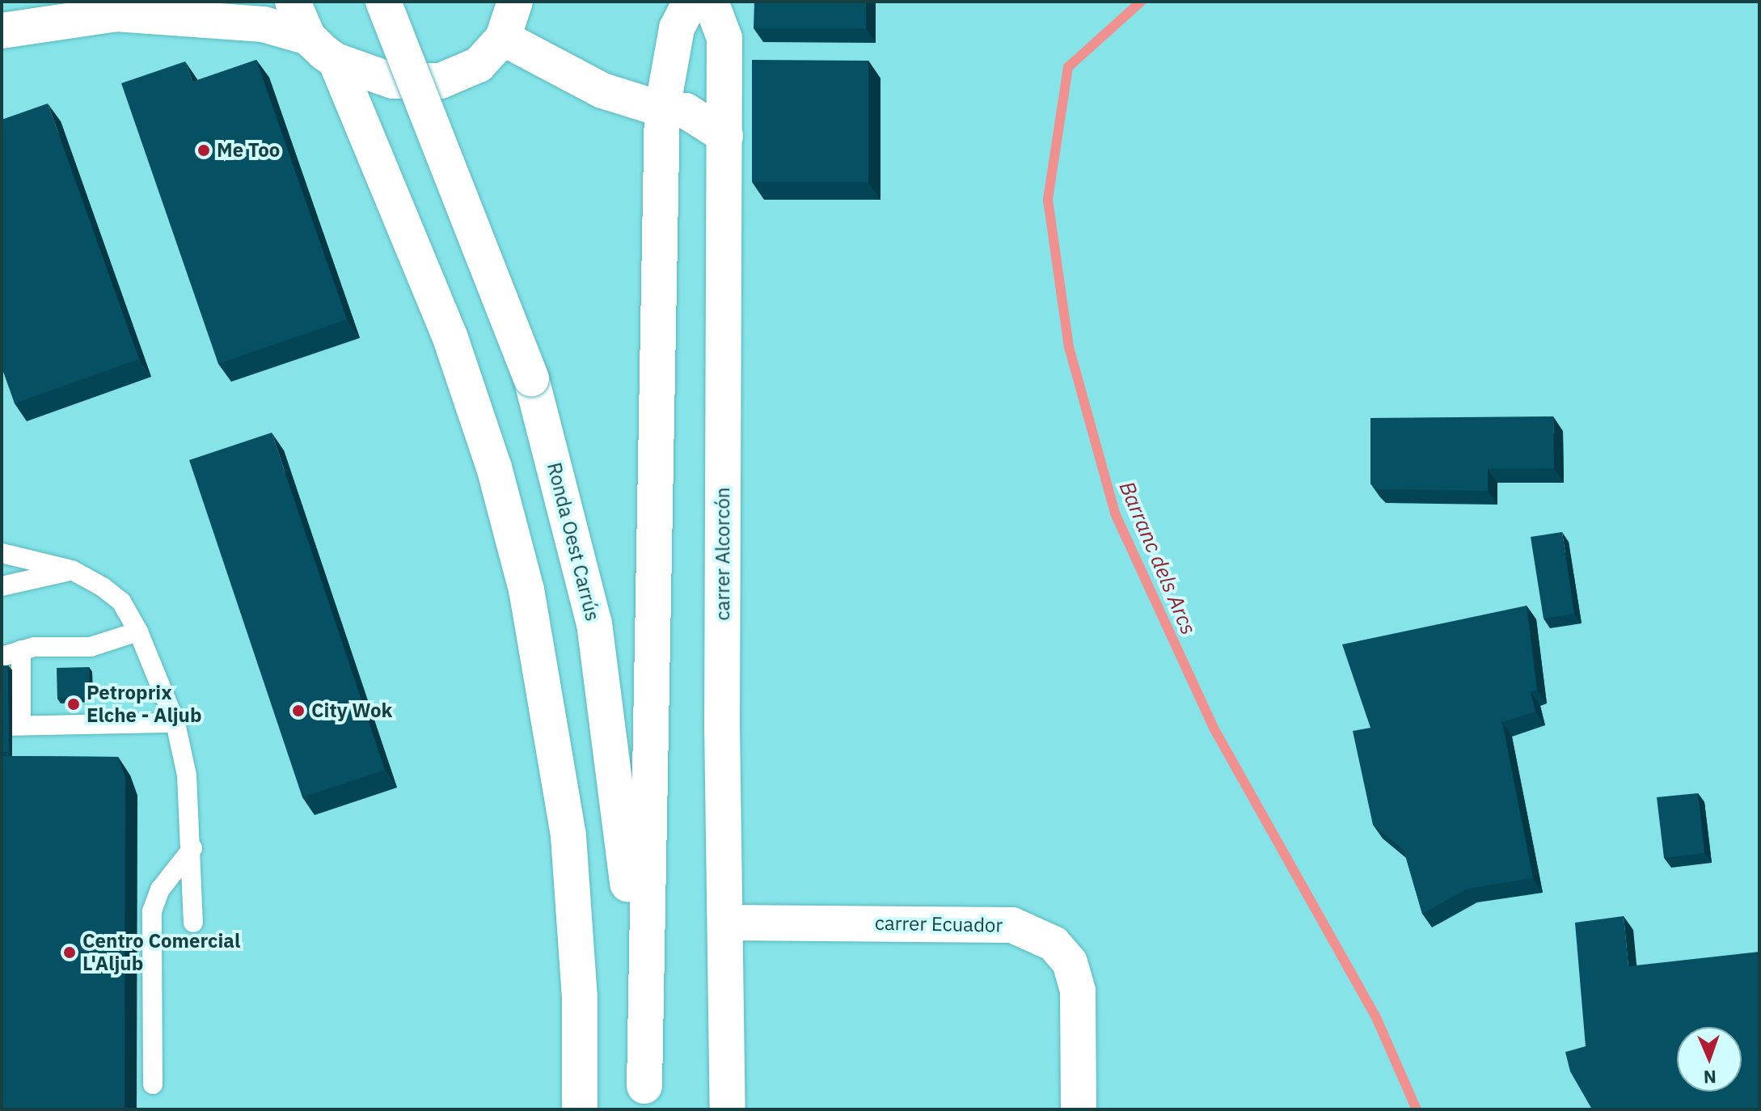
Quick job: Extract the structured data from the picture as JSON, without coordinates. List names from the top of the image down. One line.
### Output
{"streets":{"main road":["Ronda Oest Carrús","carrer Alcorcón","carrer Ecuador"]},"crossings":[["carrer Alcorcón","carrer Ecuador"]],"water":["Barranc dels Arcs"],"places":["Me Too","Petroprix Elche - Aljub","City Wok","Centro Comercial L'Aljub"],"north":"bottom"}
